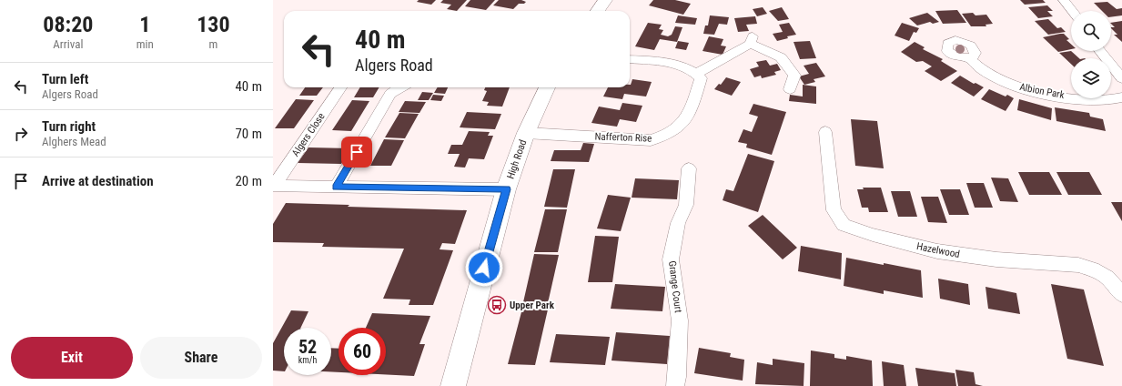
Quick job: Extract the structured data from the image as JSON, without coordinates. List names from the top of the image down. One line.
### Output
{"streets":{"main road":["High Road"],"street":["Albion Park","Algers Close","Nafferton Rise","Hazelwood","Grange Court"]},"crossings":[["Nafferton Rise","High Road"]],"places":{"bus stop":["Upper Park"]},"page":{"eta":["08:20","Arrival","1","min","130","m"],"turn":["40 m","Algers Road"],"list":[{"name":"Turn left","note":"Algers Road","value":"40 m"},{"name":"Turn right","note":"Alghers Mead","value":"70 m"},{"name":"Arrive at destination","value":"20 m"}],"speed":"52 km/h","limit":"60","buttons":["Exit","Share"]}}
